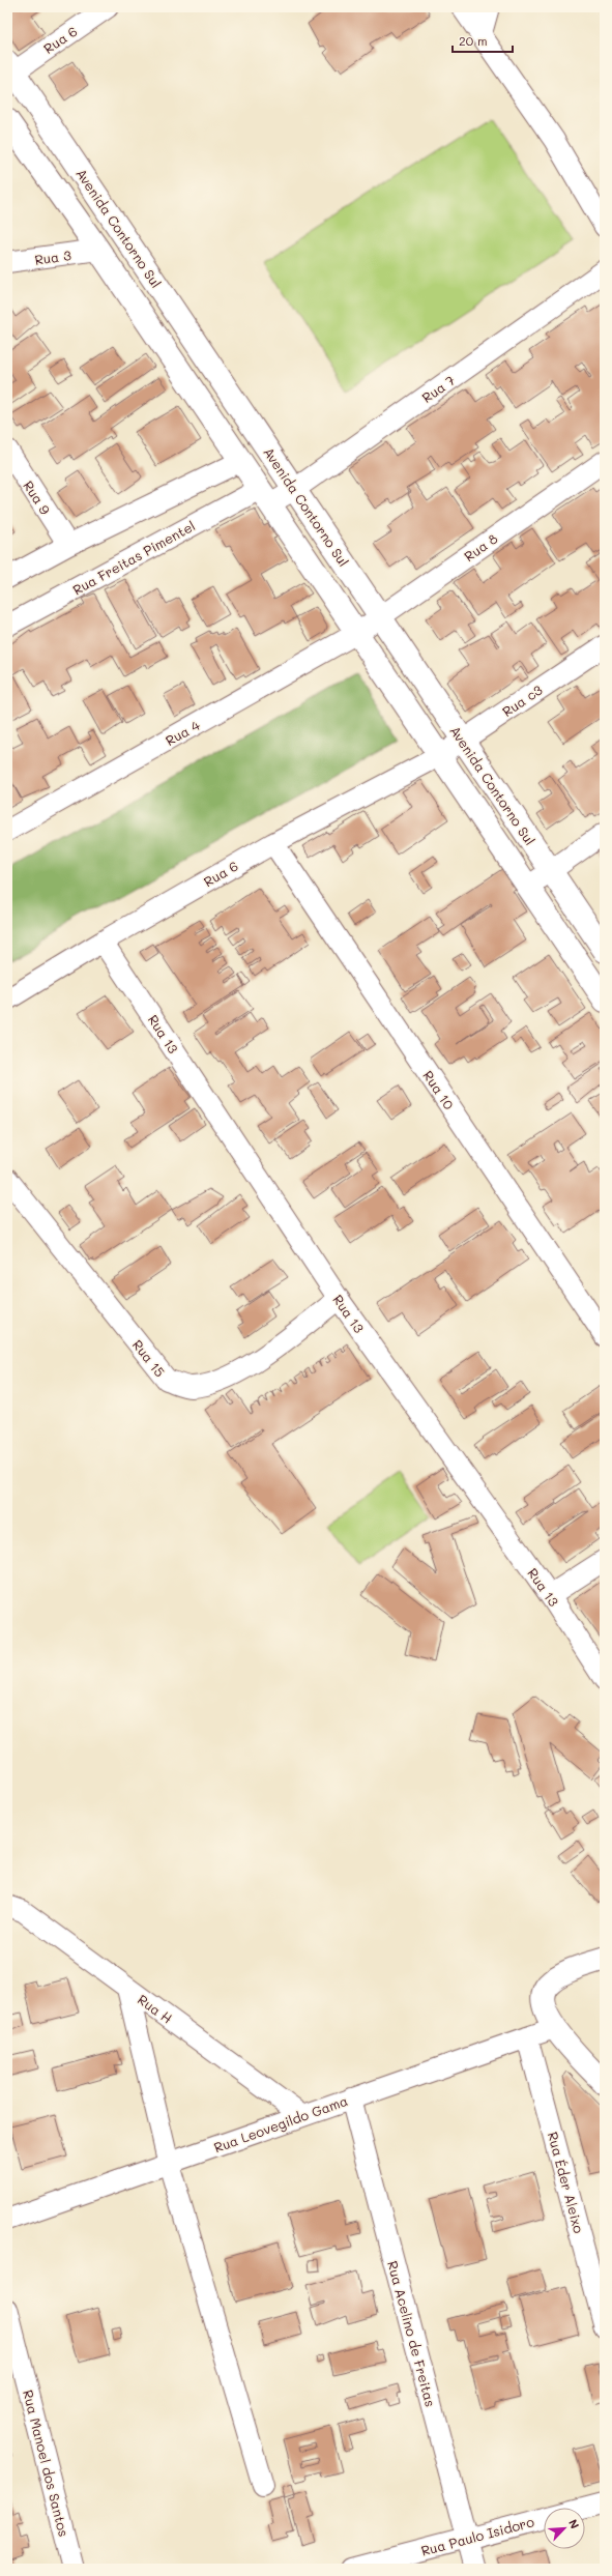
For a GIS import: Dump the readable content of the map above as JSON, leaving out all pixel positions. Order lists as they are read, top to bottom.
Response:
{
  "streets": {
    "street": [
      "Rua 6",
      "Avenida Contorno Sul",
      "Rua 3",
      "Rua 7",
      "Rua 9",
      "Rua 8",
      "Rua Freitas Pimentel",
      "Rua c3",
      "Rua 4",
      "Rua 13",
      "Rua 10",
      "Rua 15",
      "Rua H",
      "Rua Leovegildo Gama",
      "Rua Éder Aleixo",
      "Rua Acelino de Freitas",
      "Rua Manoel dos Santos",
      "Rua Paulo Isidoro"
    ]
  },
  "crossings": [
    ["Rua 6", "Avenida Contorno Sul"],
    ["Rua 6", "Rua c3"],
    ["Rua 6", "Rua 13"],
    ["Rua 6", "Rua 10"],
    ["Avenida Contorno Sul", "Rua 3"],
    ["Avenida Contorno Sul", "Rua 7"],
    ["Avenida Contorno Sul", "Rua 8"],
    ["Avenida Contorno Sul", "Rua Freitas Pimentel"],
    ["Avenida Contorno Sul", "Rua c3"],
    ["Avenida Contorno Sul", "Rua 4"],
    ["Rua 7", "Rua Freitas Pimentel"],
    ["Rua 8", "Rua 4"],
    ["Rua 13", "Rua 15"],
    ["Rua H", "Rua Leovegildo Gama"],
    ["Rua Leovegildo Gama", "Rua Éder Aleixo"],
    ["Rua Leovegildo Gama", "Rua Acelino de Freitas"],
    ["Rua Acelino de Freitas", "Rua Paulo Isidoro"]
  ],
  "scale_bar": "20 m",
  "north": "top right"
}
